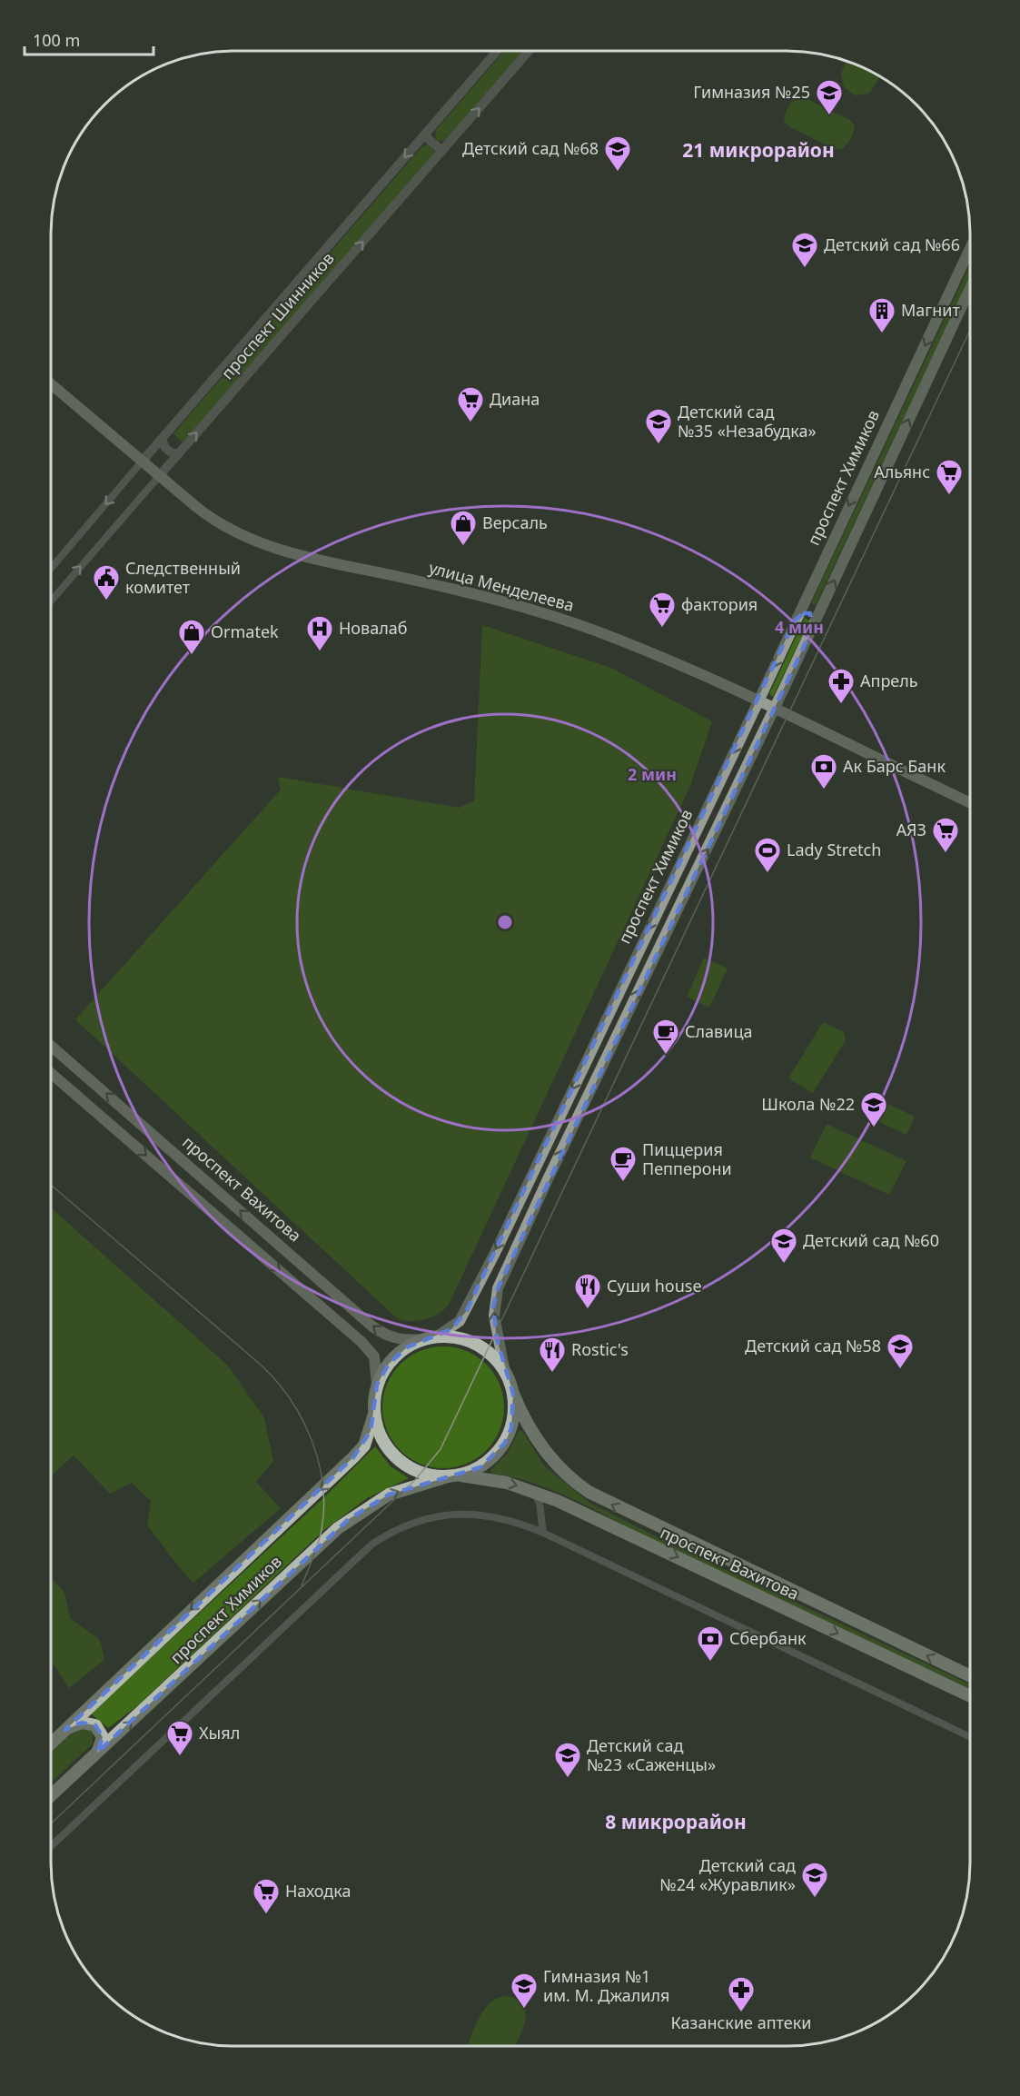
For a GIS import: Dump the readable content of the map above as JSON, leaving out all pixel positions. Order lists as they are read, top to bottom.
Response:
{
  "streets": {
    "main road": ["проспект Химиков", "улица Менделеева", "проспект Вахитова"],
    "street": ["проспект Шинников"]
  },
  "crossings": [
    ["проспект Шинников", "улица Менделеева"],
    ["проспект Химиков", "улица Менделеева"],
    ["проспект Химиков", "проспект Вахитова"]
  ],
  "districts": ["21 микрорайон", "8 микрорайон"],
  "places": {
    "school or university": [
      "Гимназия №25",
      "Детский сад №68",
      "Детский сад №66",
      "Детский сад №35 «Незабудка»",
      "Школа №22",
      "Детский сад №60",
      "Детский сад №58",
      "Детский сад №23 «Саженцы»",
      "Детский сад №24 «Журавлик»",
      "Гимназия №1 им. М. Джалиля"
    ],
    "building": ["Магнит"],
    "supermarket": [
      "Диана",
      "Альянс",
      "фактория",
      "АЯЗ",
      "Хыял",
      "Находка"
    ],
    "shop": ["Версаль", "Ormatek"],
    "public building": ["Следственный комитет"],
    "hospital": ["Новалаб"],
    "pharmacy": ["Апрель", "Казанские аптеки"],
    "bank": ["Ак Барс Банк", "Сбербанк"],
    "sports": ["Lady Stretch"],
    "cafe": ["Славица", "Пиццерия Пепперони"],
    "restaurant": ["Суши house", "Rostic's"]
  },
  "scale_bar": "100 m",
  "rings": ["4 мин", "2 мин"]
}
